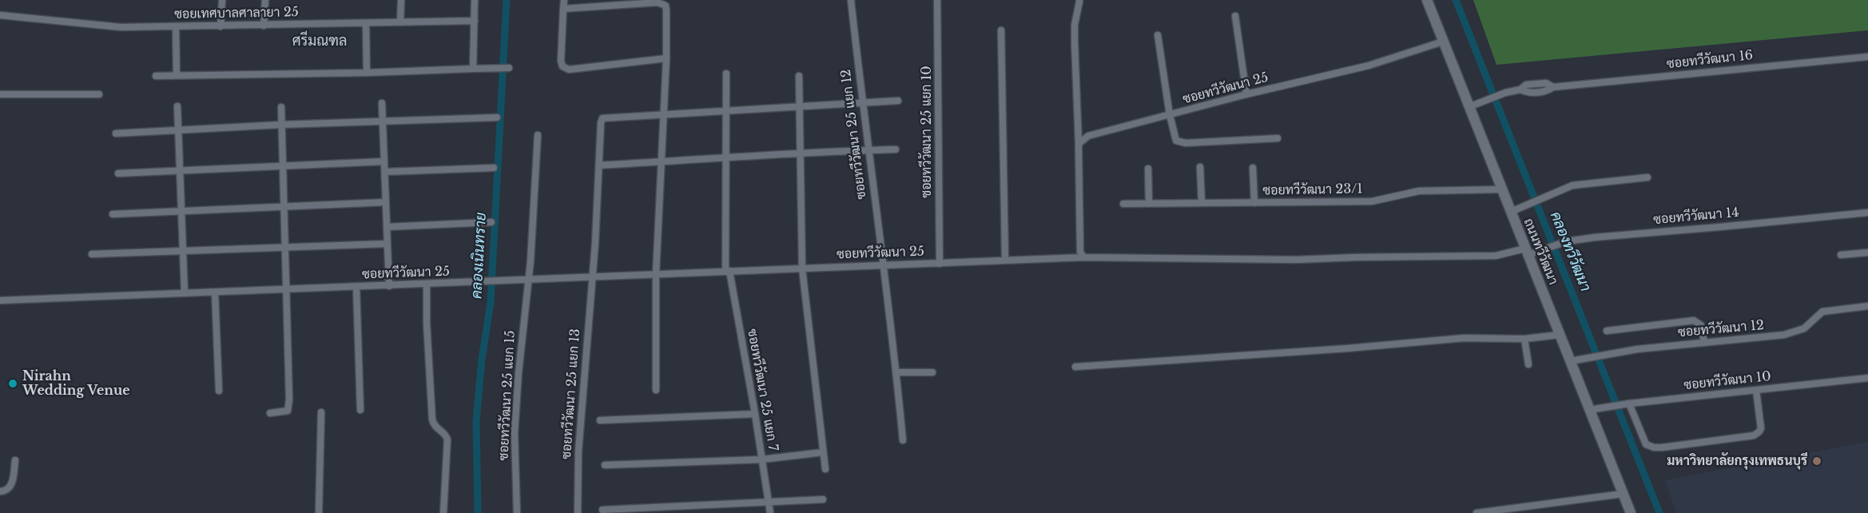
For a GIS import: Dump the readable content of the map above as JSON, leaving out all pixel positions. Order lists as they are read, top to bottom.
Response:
{
  "streets": {
    "main road": ["ถนนทวีวัฒนา"],
    "street": [
      "ซอยเทศบาลศาลายา 25",
      "ซอยทวีวัฒนา 16",
      "ซอยทวีวัฒนา 25",
      "ซอยทวีวัฒนา 25 แยก 10",
      "ซอยทวีวัฒนา 25 แยก 12",
      "ซอยทวีวัฒนา 23/1",
      "ซอยทวีวัฒนา 14",
      "ซอยทวีวัฒนา 12",
      "ซอยทวีวัฒนา 10",
      "ซอยทวีวัฒนา 25 แยก 7",
      "ซอยทวีวัฒนา 25 แยก 13",
      "ซอยทวีวัฒนา 25 แยก 15"
    ]
  },
  "crossings": [
    ["ซอยทวีวัฒนา 16", "ถนนทวีวัฒนา"],
    ["ซอยทวีวัฒนา 25", "ซอยทวีวัฒนา 25 แยก 10"],
    ["ซอยทวีวัฒนา 25", "ซอยทวีวัฒนา 25 แยก 12"],
    ["ซอยทวีวัฒนา 25", "ซอยทวีวัฒนา 14"],
    ["ซอยทวีวัฒนา 25", "ถนนทวีวัฒนา"],
    ["ซอยทวีวัฒนา 25", "ซอยทวีวัฒนา 25 แยก 7"],
    ["ซอยทวีวัฒนา 25", "ซอยทวีวัฒนา 25 แยก 13"],
    ["ซอยทวีวัฒนา 25", "ซอยทวีวัฒนา 25 แยก 15"],
    ["ซอยทวีวัฒนา 23/1", "ถนนทวีวัฒนา"],
    ["ซอยทวีวัฒนา 14", "ถนนทวีวัฒนา"],
    ["ถนนทวีวัฒนา", "ซอยทวีวัฒนา 12"],
    ["ถนนทวีวัฒนา", "ซอยทวีวัฒนา 10"]
  ],
  "districts": ["ศรีมณฑล"],
  "water": ["คลองทวีวัฒนา", "คลองเนินทราย"],
  "places": ["Nirahn Wedding Venue", "มหาวิทยาลัยกรุงเทพธนบุรี"]
}
